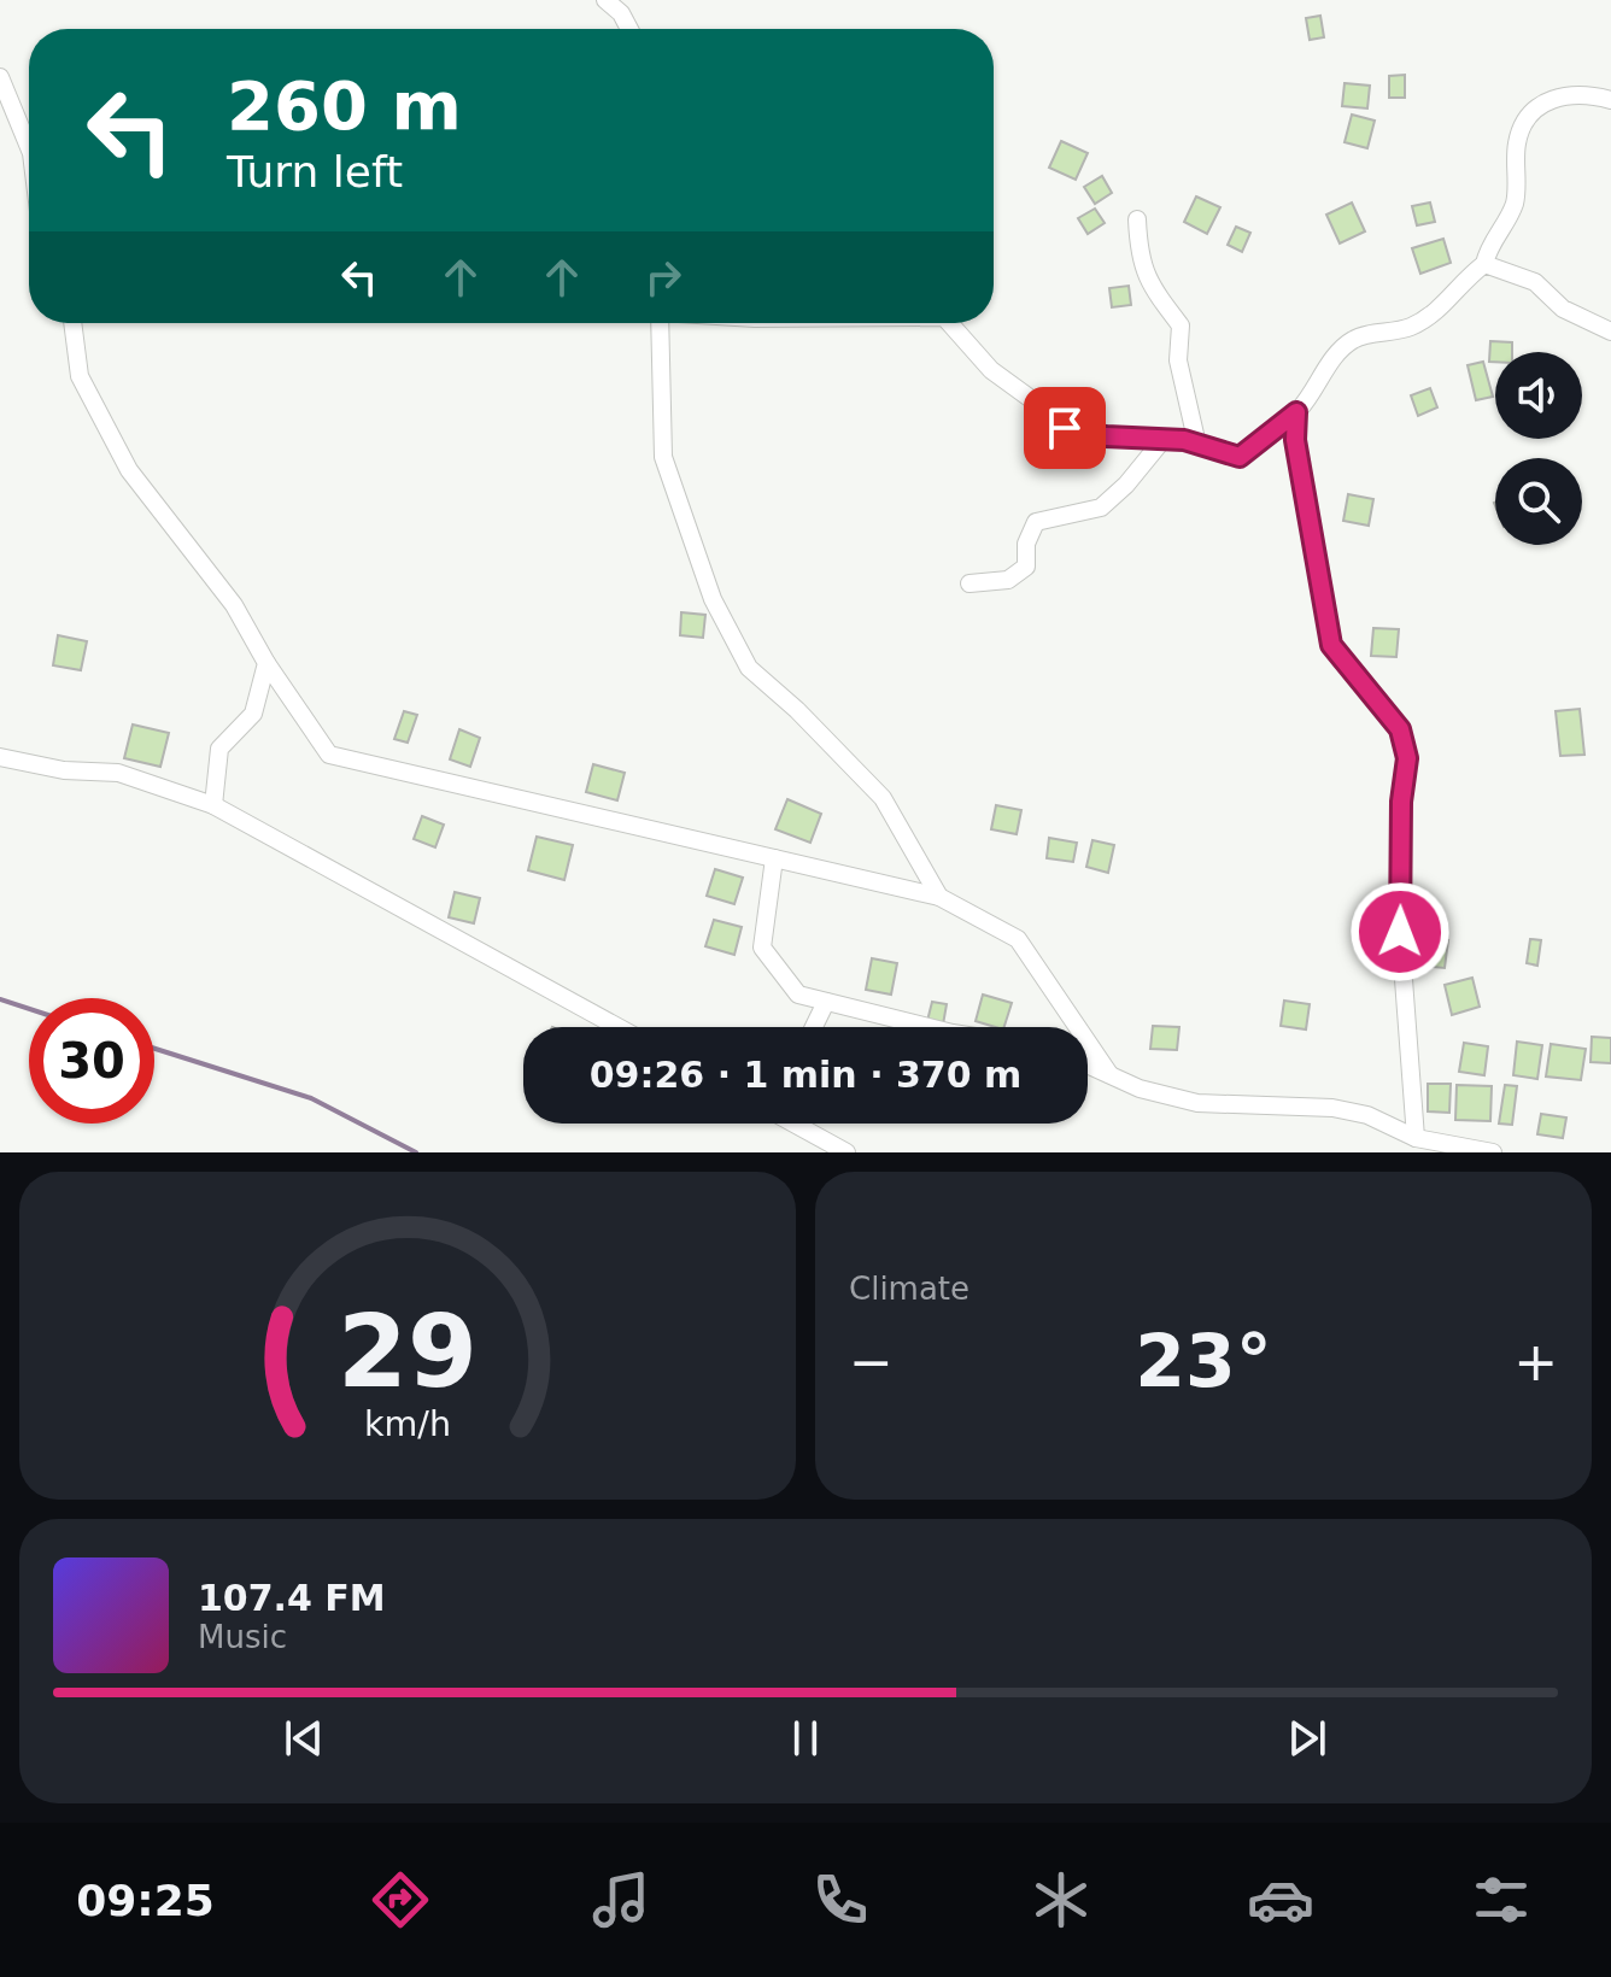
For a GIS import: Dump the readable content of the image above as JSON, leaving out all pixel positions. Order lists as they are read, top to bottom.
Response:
{
  "page": {
    "turn": ["260 m", "Turn left"],
    "limit": "30",
    "trip": "09:26 · 1 min · 370 m",
    "tile": "Climate",
    "heat": ["−", "23°", "+"],
    "song": ["107.4 FM", "Music"],
    "tabs": "09:25",
    "gauge": ["29", "km/h"]
  }
}
